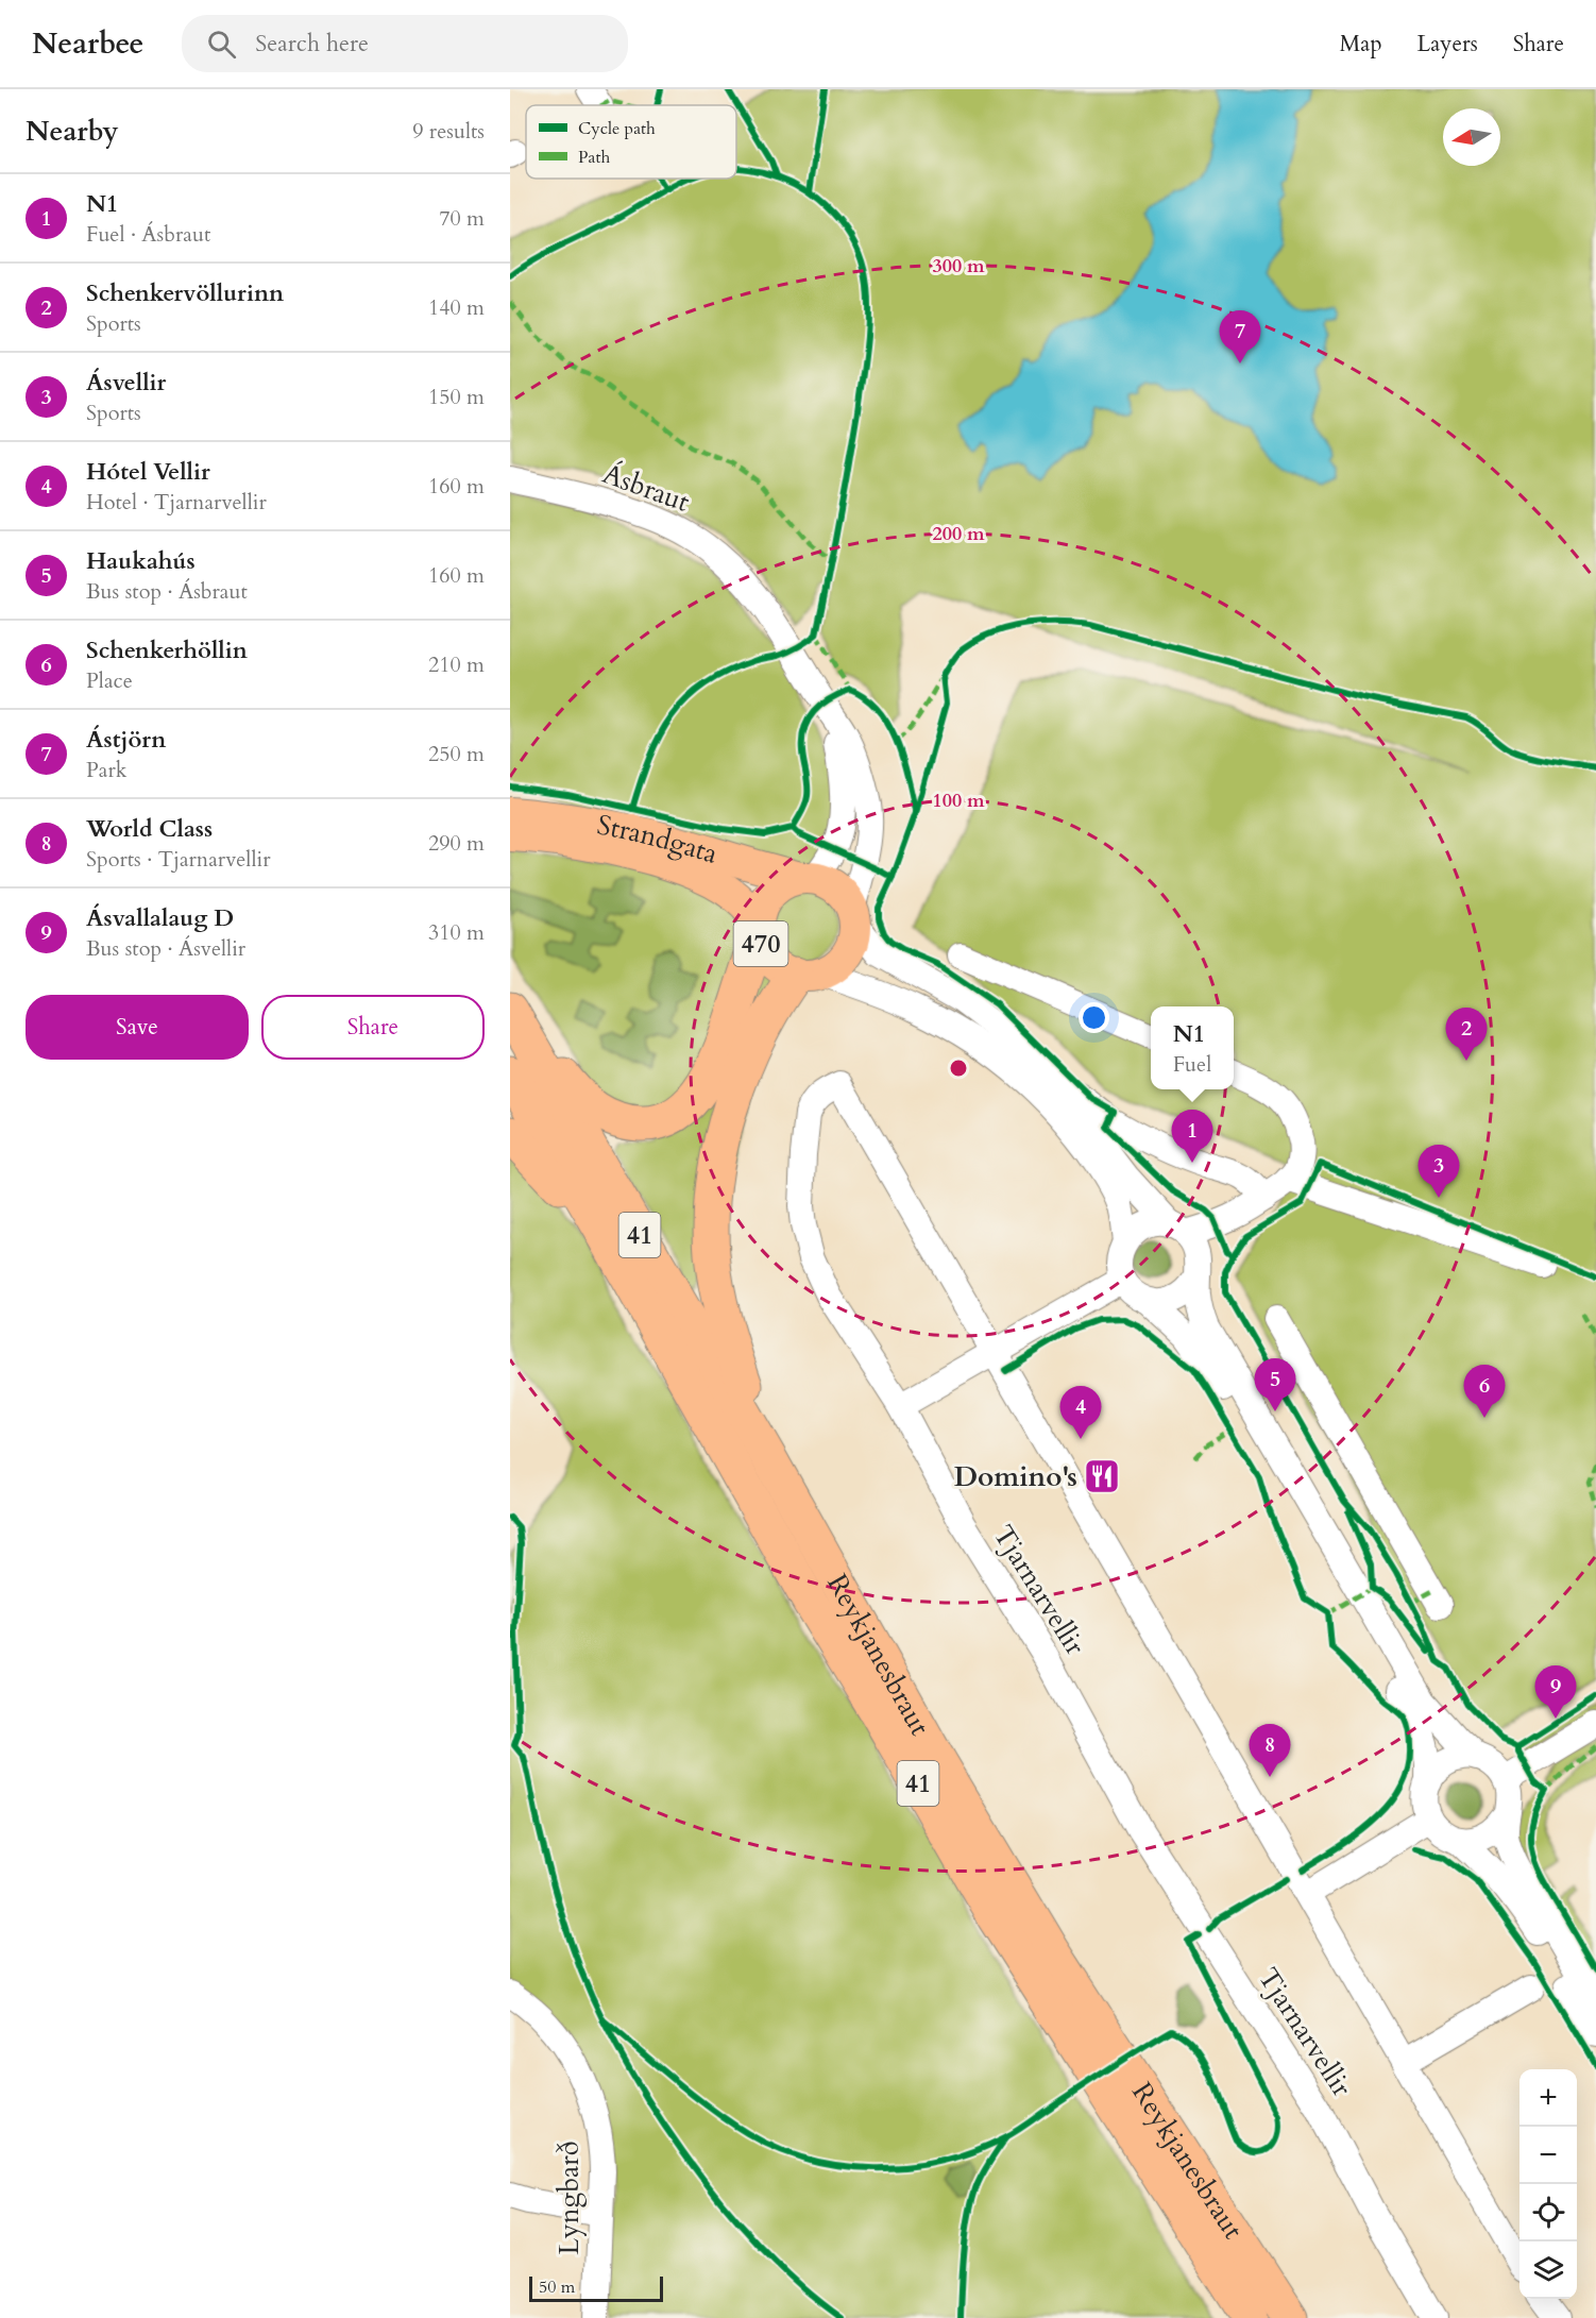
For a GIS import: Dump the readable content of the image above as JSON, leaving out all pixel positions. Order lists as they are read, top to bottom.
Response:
{
  "streets": {
    "highway": ["41", "Reykjanesbraut"],
    "main road": ["Strandgata", "470"],
    "street": ["Ásbraut", "Tjarnarvellir", "Lyngbarð"]
  },
  "crossings": [
    ["Ásbraut", "Strandgata"],
    ["Ásbraut", "470"],
    ["Strandgata", "470"]
  ],
  "places": {
    "restaurant": ["Domino's"]
  },
  "legend": ["Cycle path", "Path"],
  "scale_bar": "50 m",
  "north": "left",
  "page": {
    "header": "Nearbee",
    "search": "Search here",
    "nav": ["Map", "Layers", "Share"],
    "heading": ["Nearby", "9 results"],
    "list": [
      {
        "mark": "1",
        "name": "N1",
        "note": "Fuel · Ásbraut",
        "value": "70 m"
      },
      {
        "mark": "2",
        "name": "Schenkervöllurinn",
        "note": "Sports",
        "value": "140 m"
      },
      {
        "mark": "3",
        "name": "Ásvellir",
        "note": "Sports",
        "value": "150 m"
      },
      {
        "mark": "4",
        "name": "Hótel Vellir",
        "note": "Hotel · Tjarnarvellir",
        "value": "160 m"
      },
      {
        "mark": "5",
        "name": "Haukahús",
        "note": "Bus stop · Ásbraut",
        "value": "160 m"
      },
      {
        "mark": "6",
        "name": "Schenkerhöllin",
        "note": "Place",
        "value": "210 m"
      },
      {
        "mark": "7",
        "name": "Ástjörn",
        "note": "Park",
        "value": "250 m"
      },
      {
        "mark": "8",
        "name": "World Class",
        "note": "Sports · Tjarnarvellir",
        "value": "290 m"
      },
      {
        "mark": "9",
        "name": "Ásvallalaug D",
        "note": "Bus stop · Ásvellir",
        "value": "310 m"
      }
    ],
    "pins": [
      "7",
      "2",
      "1",
      "3",
      "5",
      "6",
      "4",
      "9",
      "8"
    ],
    "buttons": ["Save", "Share"],
    "popup": ["N1", "Fuel"],
    "map_buttons": ["+", "−"],
    "scale": "50 m"
  },
  "rings": ["300 m", "200 m", "100 m"]
}
